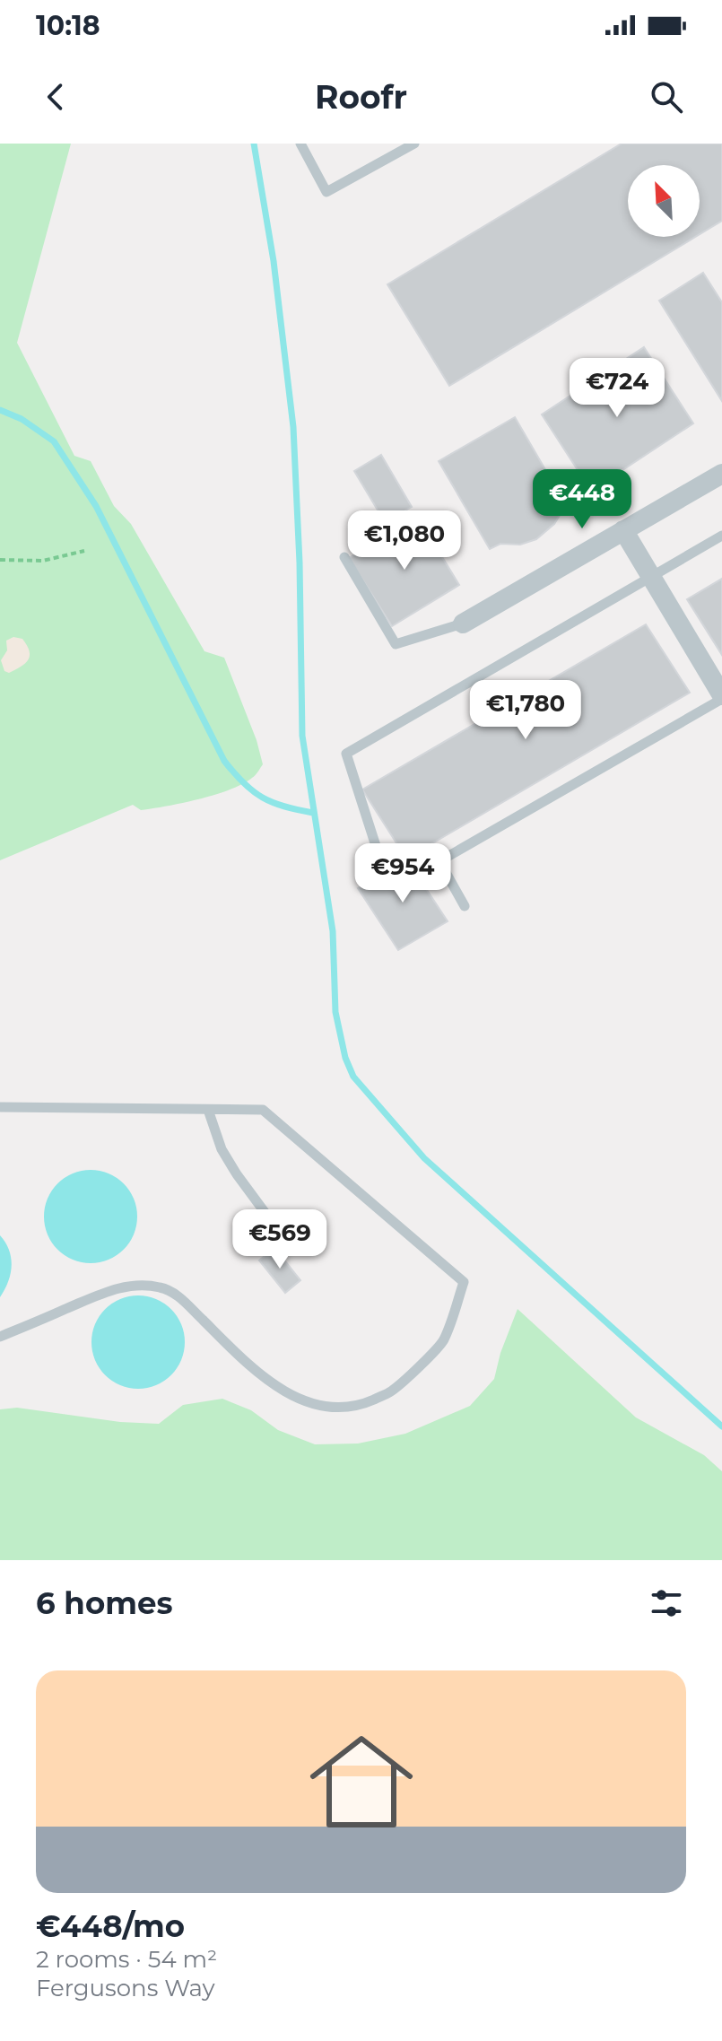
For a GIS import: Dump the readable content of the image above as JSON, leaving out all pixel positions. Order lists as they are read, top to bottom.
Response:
{
  "north": "top left",
  "page": {
    "status": "10:18",
    "header": "Roofr",
    "price": [
      "€724",
      "€448",
      "€1,080",
      "€1,780",
      "€954",
      "€569"
    ],
    "heading": "6 homes",
    "list": [
      {
        "name": "€448/mo",
        "note": "2 rooms · 54 m² · Fergusons Way"
      }
    ]
  }
}
